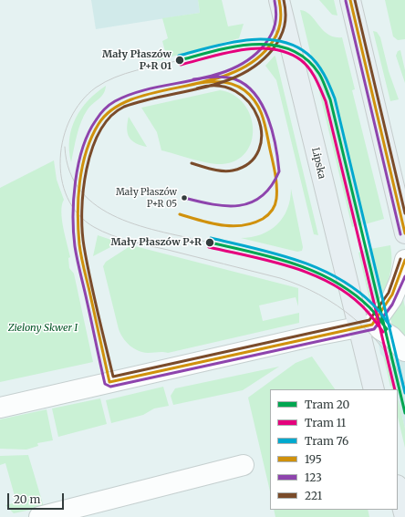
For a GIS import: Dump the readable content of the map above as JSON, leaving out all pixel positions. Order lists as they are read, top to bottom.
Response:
{
  "streets": {
    "main road": ["Lipska"]
  },
  "parks": ["Zielony Skwer I"],
  "places": ["Mały Płaszów P+R 01", "Mały Płaszów P+R 05", "Mały Płaszów P+R"],
  "lines": [
    "transit line 195",
    "transit line 221",
    "transit line 123",
    "tram line 76",
    "tram line 20",
    "tram line 11"
  ],
  "legend": [
    "Tram 20",
    "Tram 11",
    "Tram 76",
    "195",
    "123",
    "221"
  ],
  "scale_bar": "20 m"
}
